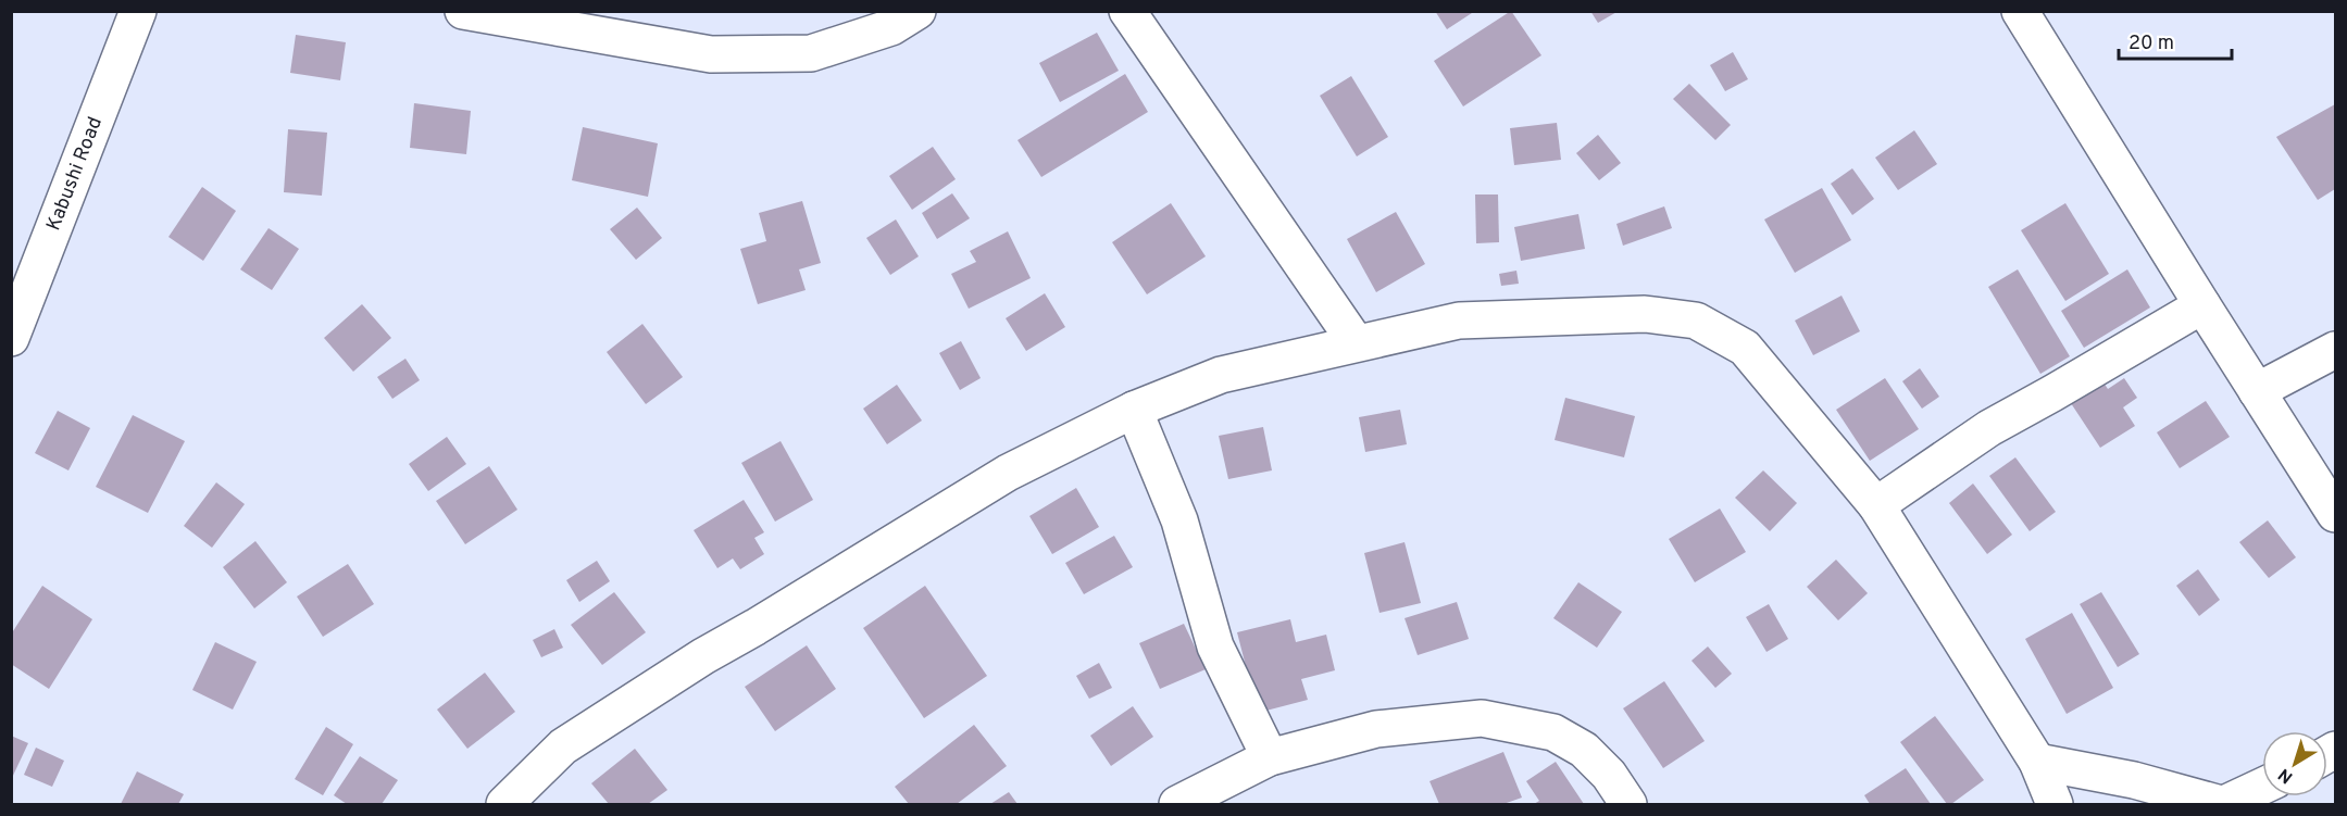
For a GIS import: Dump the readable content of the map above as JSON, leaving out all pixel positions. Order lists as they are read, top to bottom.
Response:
{
  "streets": {
    "street": ["Kabushi Road"]
  },
  "scale_bar": "20 m",
  "north": "bottom left"
}
